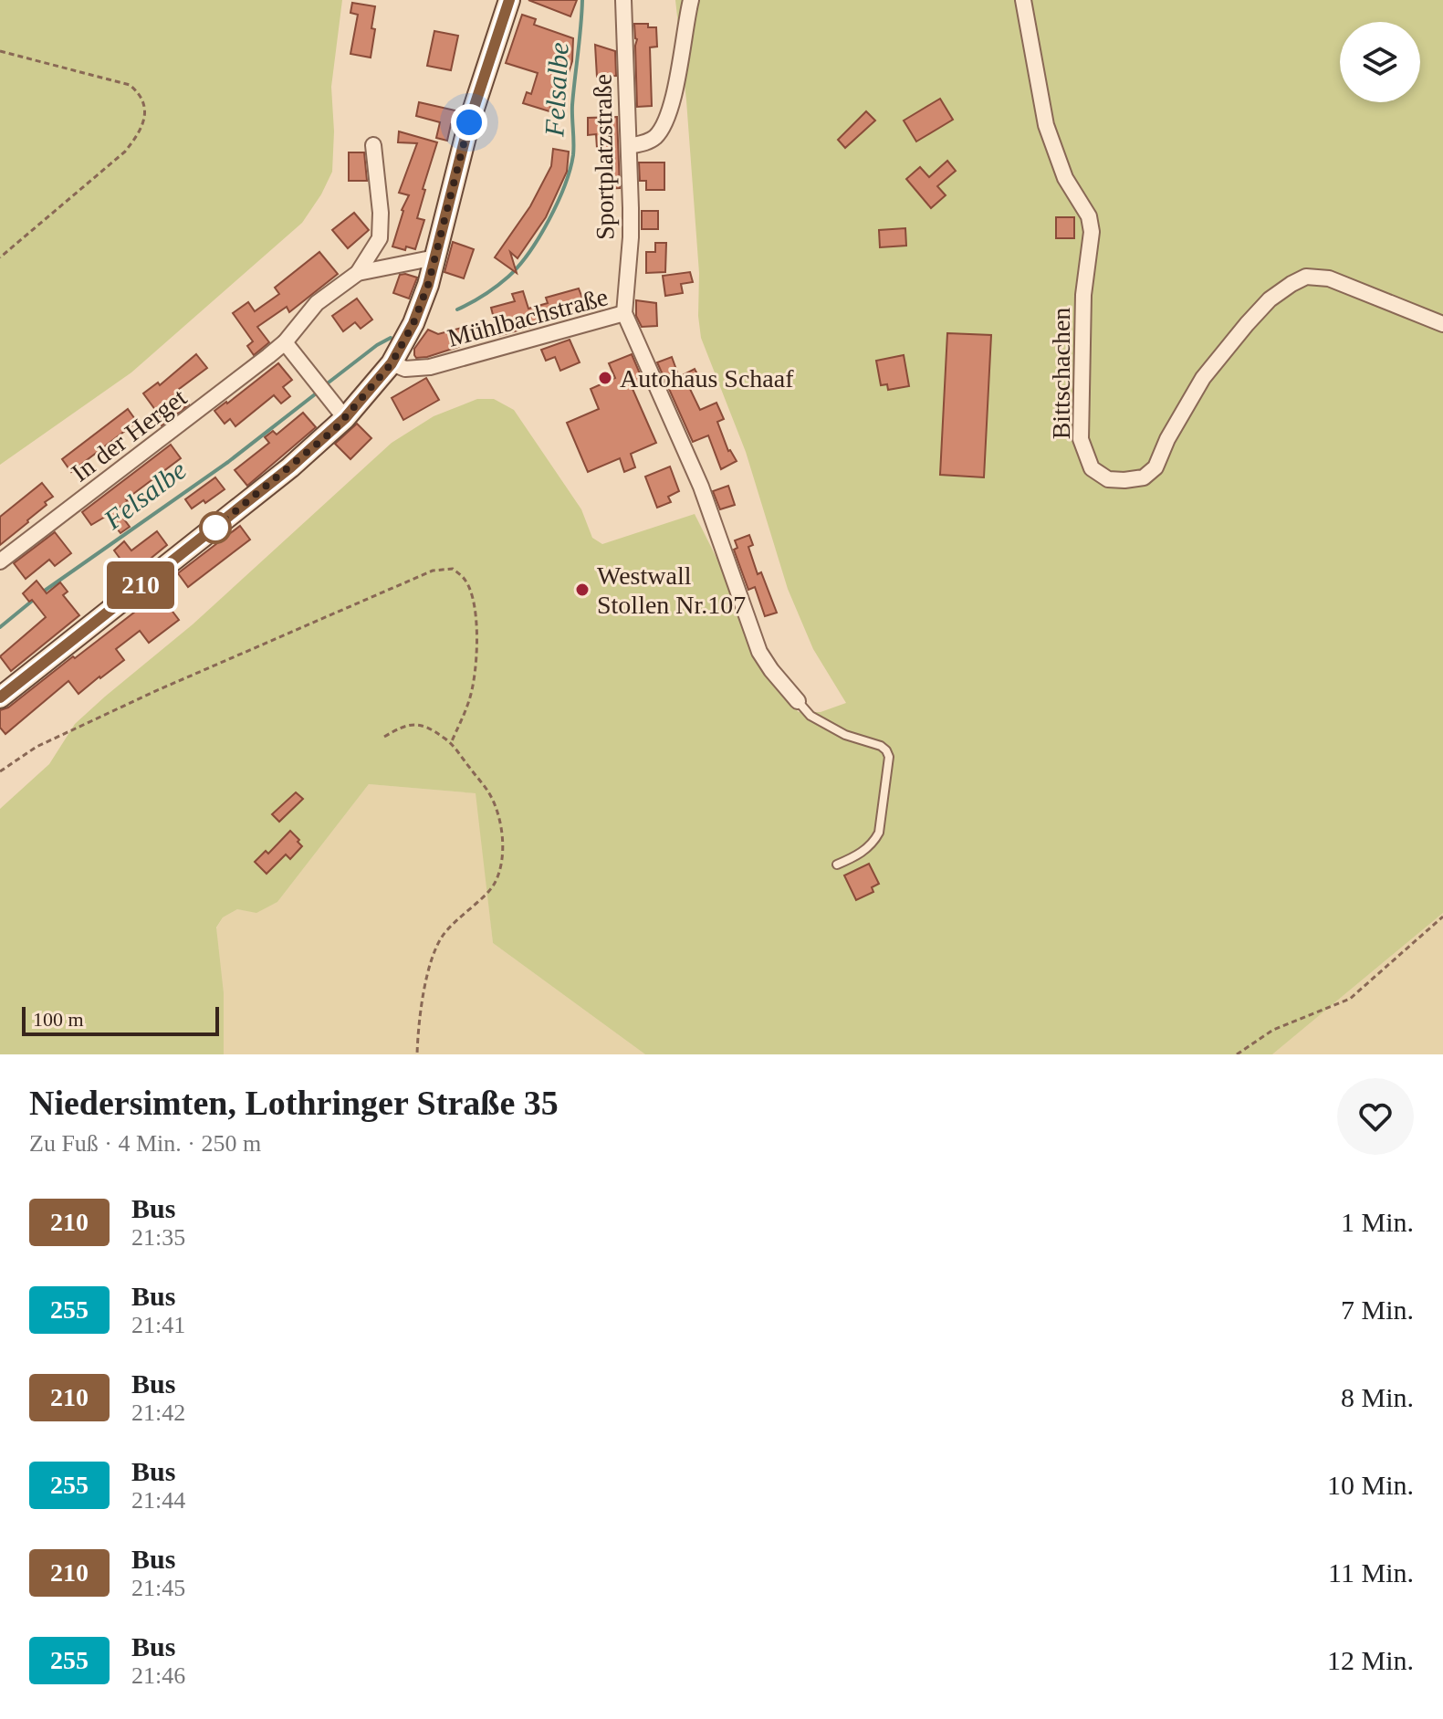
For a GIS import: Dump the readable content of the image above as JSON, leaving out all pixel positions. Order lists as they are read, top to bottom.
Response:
{
  "streets": {
    "street": [
      "Sportplatzstraße",
      "Mühlbachstraße",
      "Bittschachen",
      "In der Herget"
    ]
  },
  "crossings": [
    ["Sportplatzstraße", "Mühlbachstraße"]
  ],
  "water": ["Felsalbe"],
  "places": ["Autohaus Schaaf", "Westwall Stollen Nr.107"],
  "lines": ["bus line 210"],
  "scale_bar": "100 m",
  "page": {
    "on_map": "210",
    "scale": "100 m",
    "heading": ["Niedersimten, Lothringer Straße 35", "Zu Fuß · 4 Min. · 250 m"],
    "list": [
      {
        "mark": "210",
        "name": "Bus",
        "note": "21:35",
        "value": "1 Min."
      },
      {
        "mark": "255",
        "name": "Bus",
        "note": "21:41",
        "value": "7 Min."
      },
      {
        "mark": "210",
        "name": "Bus",
        "note": "21:42",
        "value": "8 Min."
      },
      {
        "mark": "255",
        "name": "Bus",
        "note": "21:44",
        "value": "10 Min."
      },
      {
        "mark": "210",
        "name": "Bus",
        "note": "21:45",
        "value": "11 Min."
      },
      {
        "mark": "255",
        "name": "Bus",
        "note": "21:46",
        "value": "12 Min."
      }
    ]
  }
}
